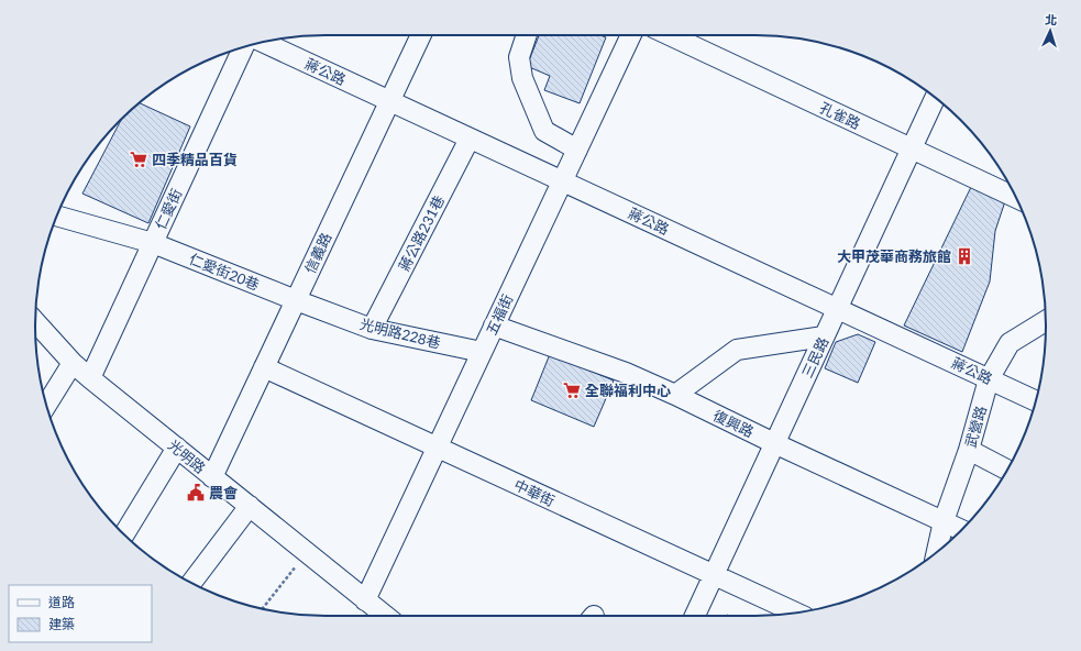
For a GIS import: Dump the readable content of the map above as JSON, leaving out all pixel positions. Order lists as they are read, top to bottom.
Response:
{
  "streets": {
    "street": [
      "蔣公路",
      "孔雀路",
      "仁愛街",
      "蔣公路231巷",
      "信義路",
      "仁愛街20巷",
      "五福街",
      "光明路228巷",
      "三民路",
      "復興路",
      "武營路",
      "光明路",
      "中華街"
    ]
  },
  "crossings": [
    ["蔣公路", "蔣公路231巷"],
    ["蔣公路", "信義路"],
    ["蔣公路", "五福街"],
    ["蔣公路", "三民路"],
    ["蔣公路", "武營路"],
    ["孔雀路", "三民路"],
    ["仁愛街", "仁愛街20巷"],
    ["仁愛街", "光明路"],
    ["蔣公路231巷", "光明路228巷"],
    ["信義路", "仁愛街20巷"],
    ["信義路", "光明路228巷"],
    ["信義路", "光明路"],
    ["信義路", "中華街"],
    ["仁愛街20巷", "光明路228巷"],
    ["五福街", "光明路228巷"],
    ["五福街", "復興路"],
    ["五福街", "光明路"],
    ["五福街", "中華街"],
    ["三民路", "復興路"],
    ["三民路", "中華街"],
    ["復興路", "武營路"]
  ],
  "places": {
    "supermarket": ["四季精品百貨", "全聯福利中心"],
    "building": ["大甲茂華商務旅館"],
    "public building": ["農會"]
  },
  "legend": ["道路", "建築"],
  "north": "top"
}
